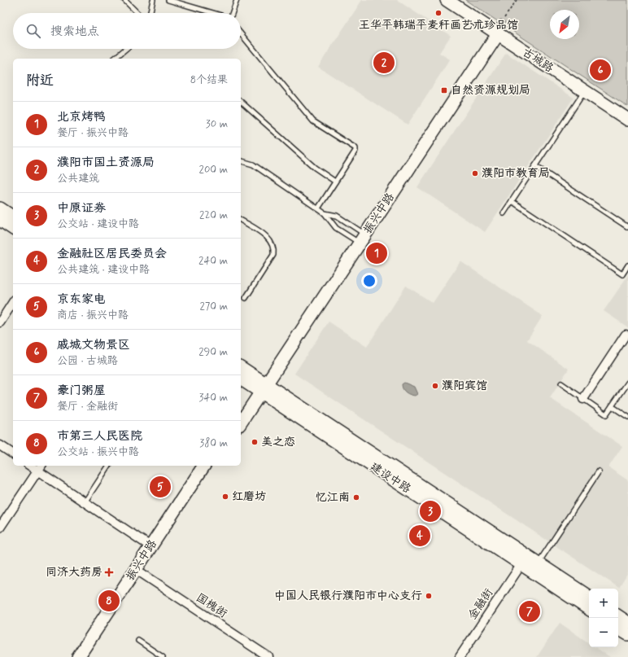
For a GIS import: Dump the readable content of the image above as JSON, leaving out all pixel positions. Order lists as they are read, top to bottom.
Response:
{
  "streets": {
    "street": [
      "古城路",
      "振兴中路",
      "建设中路",
      "金融街",
      "国槐街"
    ]
  },
  "crossings": [
    ["古城路", "振兴中路"],
    ["振兴中路", "建设中路"],
    ["振兴中路", "国槐街"],
    ["建设中路", "金融街"]
  ],
  "places": {
    "other": [
      "王华平韩瑞平麦秆画艺术珍品馆",
      "濮阳市教育局",
      "濮阳宾馆",
      "美之恋",
      "红磨坊",
      "忆江南",
      "中国人民银行濮阳市中心支行"
    ],
    "transit": ["自然资源规划局"],
    "health": ["同济大药房"]
  },
  "north": "bottom left",
  "page": {
    "search": "搜索地点",
    "pins": [
      "2",
      "6",
      "1",
      "5",
      "3",
      "4",
      "8",
      "7"
    ],
    "heading": ["附近", "8个结果"],
    "list": [
      {
        "mark": "1",
        "name": "北京烤鸭",
        "note": "餐厅 · 振兴中路",
        "value": "30 m"
      },
      {
        "mark": "2",
        "name": "濮阳市国土资源局",
        "note": "公共建筑",
        "value": "200 m"
      },
      {
        "mark": "3",
        "name": "中原证券",
        "note": "公交站 · 建设中路",
        "value": "220 m"
      },
      {
        "mark": "4",
        "name": "金融社区居民委员会",
        "note": "公共建筑 · 建设中路",
        "value": "240 m"
      },
      {
        "mark": "5",
        "name": "京东家电",
        "note": "商店 · 振兴中路",
        "value": "270 m"
      },
      {
        "mark": "6",
        "name": "戚城文物景区",
        "note": "公园 · 古城路",
        "value": "290 m"
      },
      {
        "mark": "7",
        "name": "豪门粥屋",
        "note": "餐厅 · 金融街",
        "value": "340 m"
      },
      {
        "mark": "8",
        "name": "市第三人民医院",
        "note": "公交站 · 振兴中路",
        "value": "380 m"
      }
    ],
    "map_buttons": ["+", "−"]
  }
}
